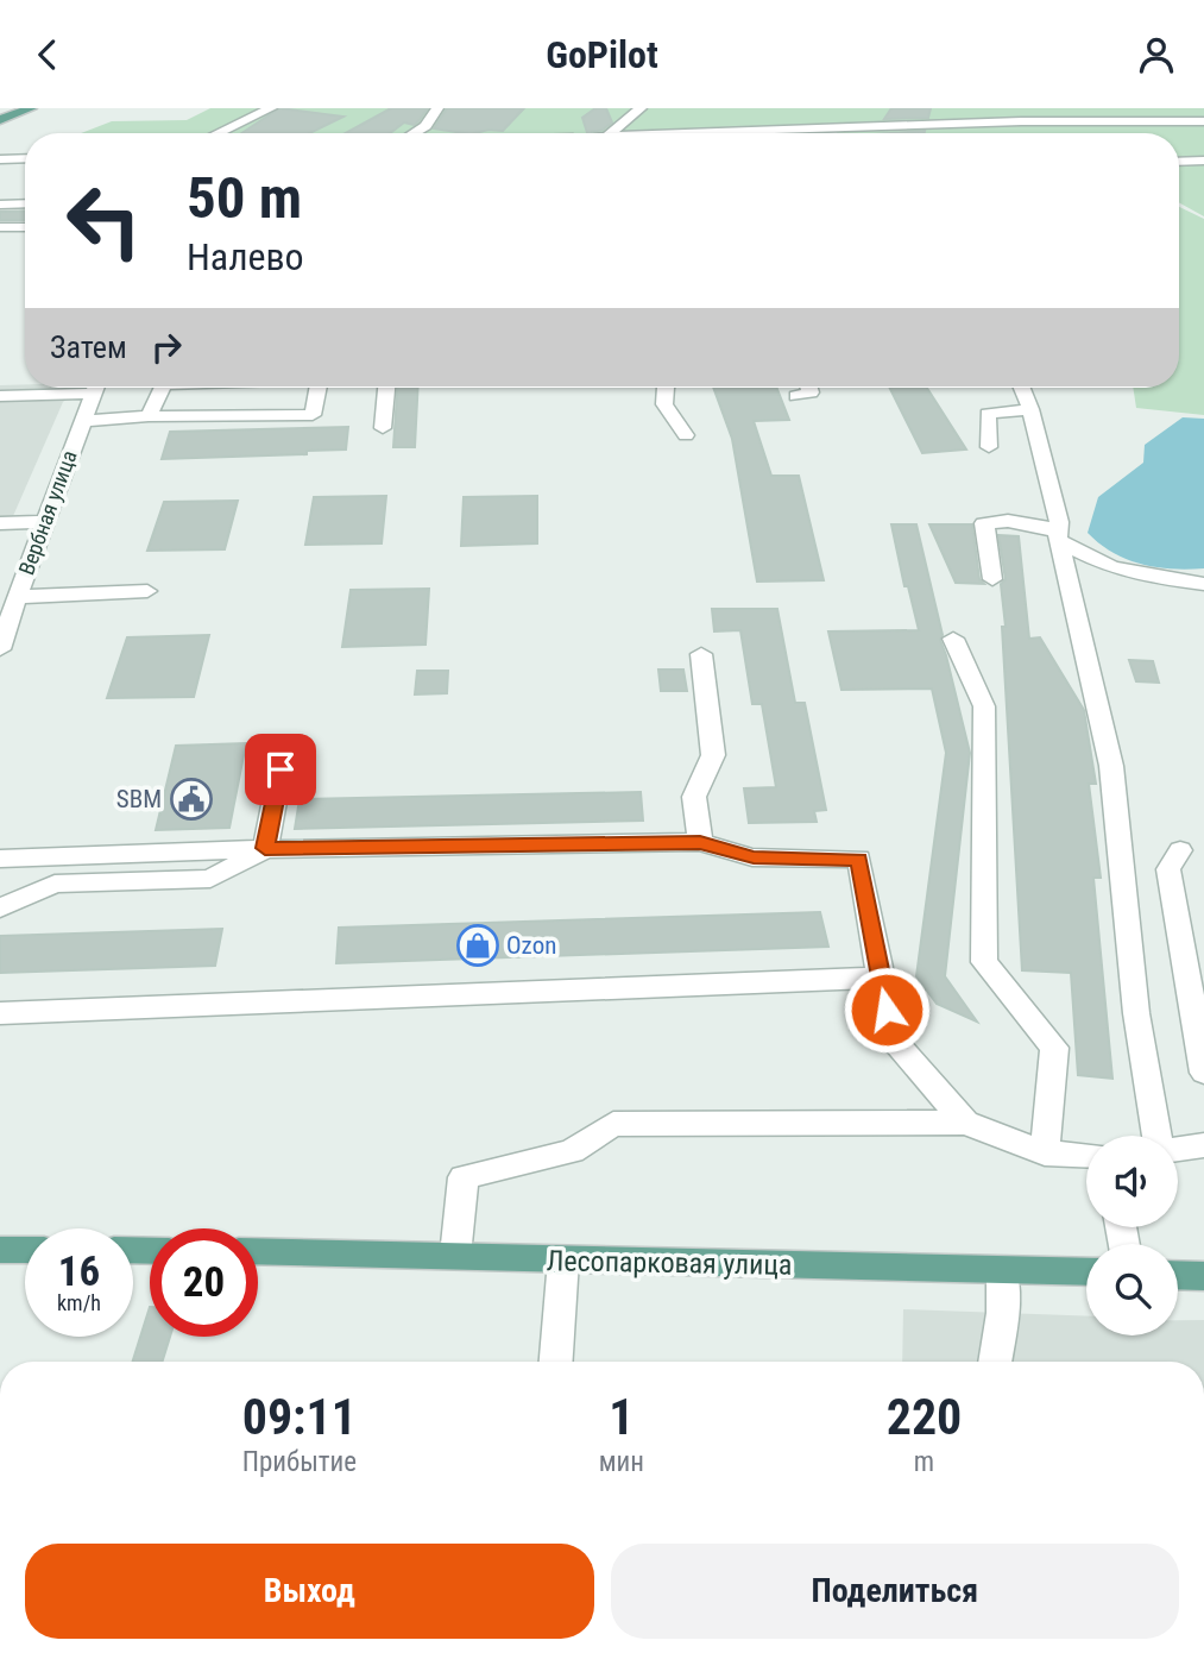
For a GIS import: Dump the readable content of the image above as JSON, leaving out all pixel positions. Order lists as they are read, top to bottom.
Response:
{
  "streets": {
    "main road": ["Лесопарковая улица"],
    "street": ["Вербная улица"]
  },
  "places": {
    "public building": ["SBM"],
    "shop": ["Ozon"]
  },
  "page": {
    "header": "GoPilot",
    "turn": ["50 m", "Налево"],
    "then": "Затем",
    "speed": "16 km/h",
    "limit": "20",
    "eta": [
      "09:11",
      "Прибытие",
      "1",
      "мин",
      "220",
      "m"
    ],
    "buttons": ["Выход", "Поделиться"]
  }
}
